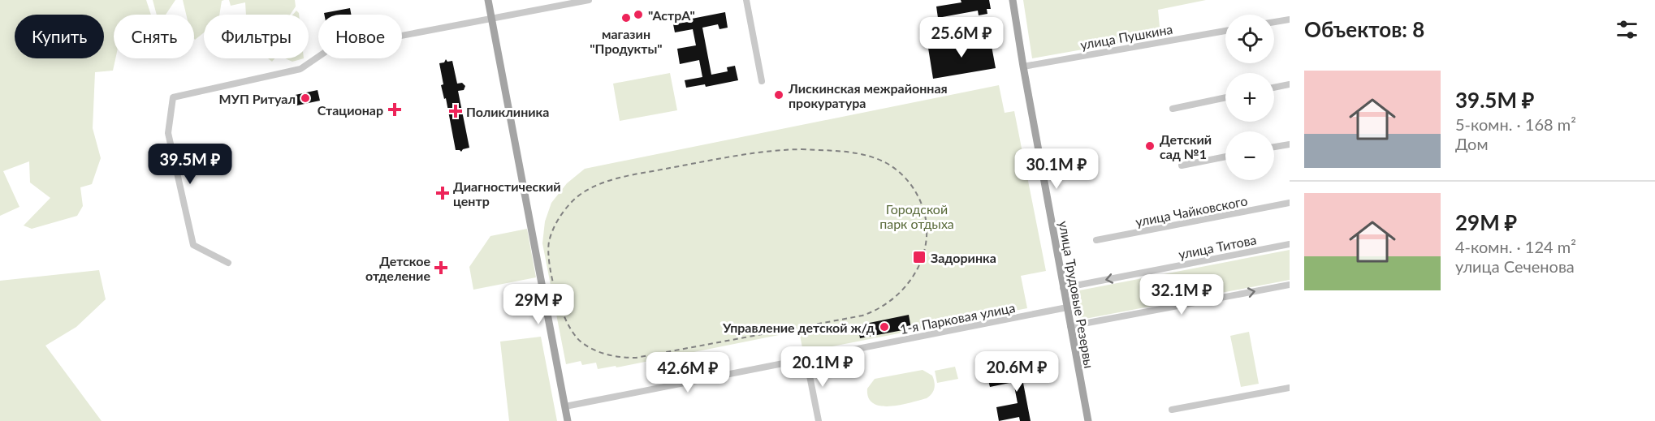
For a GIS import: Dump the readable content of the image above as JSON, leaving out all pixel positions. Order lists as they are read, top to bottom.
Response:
{
  "streets": {
    "main road": ["улица Трудовые Резервы"],
    "street": [
      "улица Пушкина",
      "улица Чайковского",
      "улица Титова",
      "1-я Парковая улица"
    ]
  },
  "crossings": [
    ["улица Пушкина", "улица Трудовые Резервы"],
    ["улица Титова", "улица Трудовые Резервы"],
    ["улица Трудовые Резервы", "1-я Парковая улица"]
  ],
  "parks": ["Городской парк отдыха"],
  "places": {
    "other": [
      "\"АстрА\"",
      "магазин \"Продукты\"",
      "Лискинская межрайонная прокуратура",
      "МУП Ритуал",
      "Детский сад №1",
      "Управление детской ж/д"
    ],
    "health": [
      "Стационар",
      "Поликлиника",
      "Диагностический центр",
      "Детское отделение"
    ],
    "transit": ["Задоринка"]
  },
  "page": {
    "heading": "Объектов: 8",
    "map_buttons": ["+", "−"],
    "chip": [
      "Купить",
      "Снять",
      "Фильтры",
      "Новое"
    ],
    "price": [
      "25.6M ₽",
      "39.5M ₽",
      "30.1M ₽",
      "32.1M ₽",
      "29M ₽",
      "20.1M ₽",
      "20.6M ₽",
      "42.6M ₽"
    ],
    "list": [
      {
        "name": "39.5M ₽",
        "note": "5-комн. · 168 m² · Дом"
      },
      {
        "name": "29M ₽",
        "note": "4-комн. · 124 m² · улица Сеченова"
      }
    ]
  }
}
